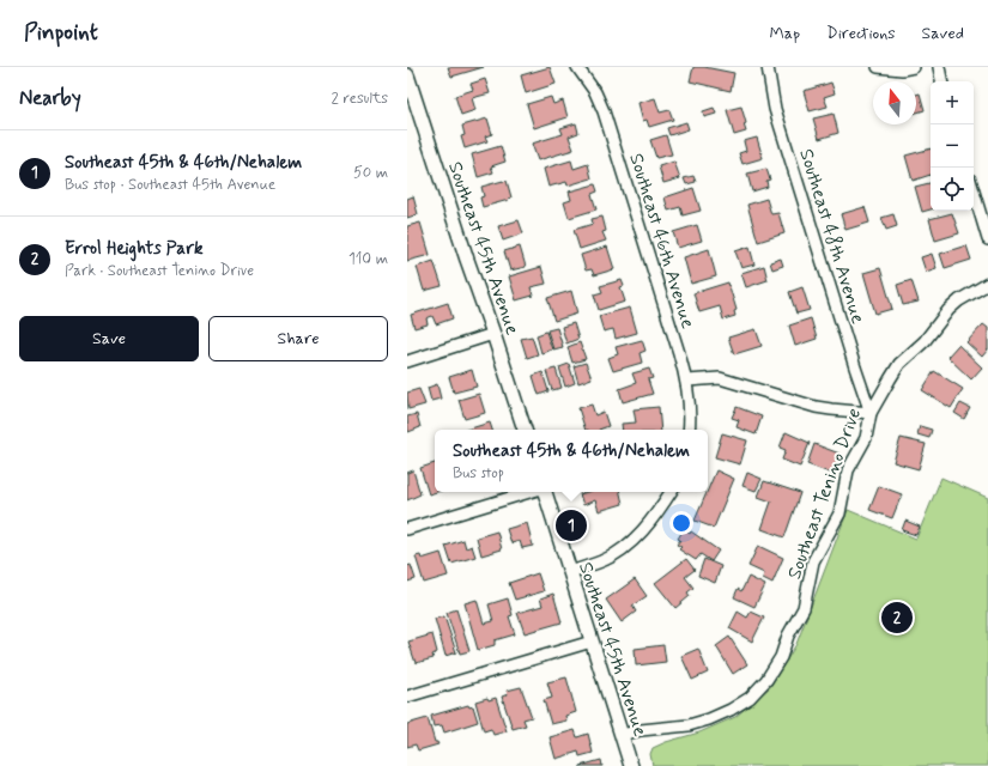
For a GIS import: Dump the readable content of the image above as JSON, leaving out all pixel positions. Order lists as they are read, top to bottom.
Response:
{
  "streets": {
    "street": [
      "Southeast 48th Avenue",
      "Southeast 46th Avenue",
      "Southeast 45th Avenue",
      "Southeast Tenino Drive"
    ]
  },
  "crossings": [
    ["Southeast 48th Avenue", "Southeast Tenino Drive"],
    ["Southeast 45th Avenue", "Southeast Tenino Drive"]
  ],
  "north": "top",
  "page": {
    "header": "Pinpoint",
    "nav": ["Map", "Directions", "Saved"],
    "heading": ["Nearby", "2 results"],
    "map_buttons": ["+", "−"],
    "list": [
      {
        "mark": "1",
        "name": "Southeast 45th & 46th/Nehalem",
        "note": "Bus stop · Southeast 45th Avenue",
        "value": "50 m"
      },
      {
        "mark": "2",
        "name": "Errol Heights Park",
        "note": "Park · Southeast Tenino Drive",
        "value": "110 m"
      }
    ],
    "buttons": ["Save", "Share"],
    "popup": ["Southeast 45th & 46th/Nehalem", "Bus stop"],
    "pins": ["1", "2"]
  }
}
